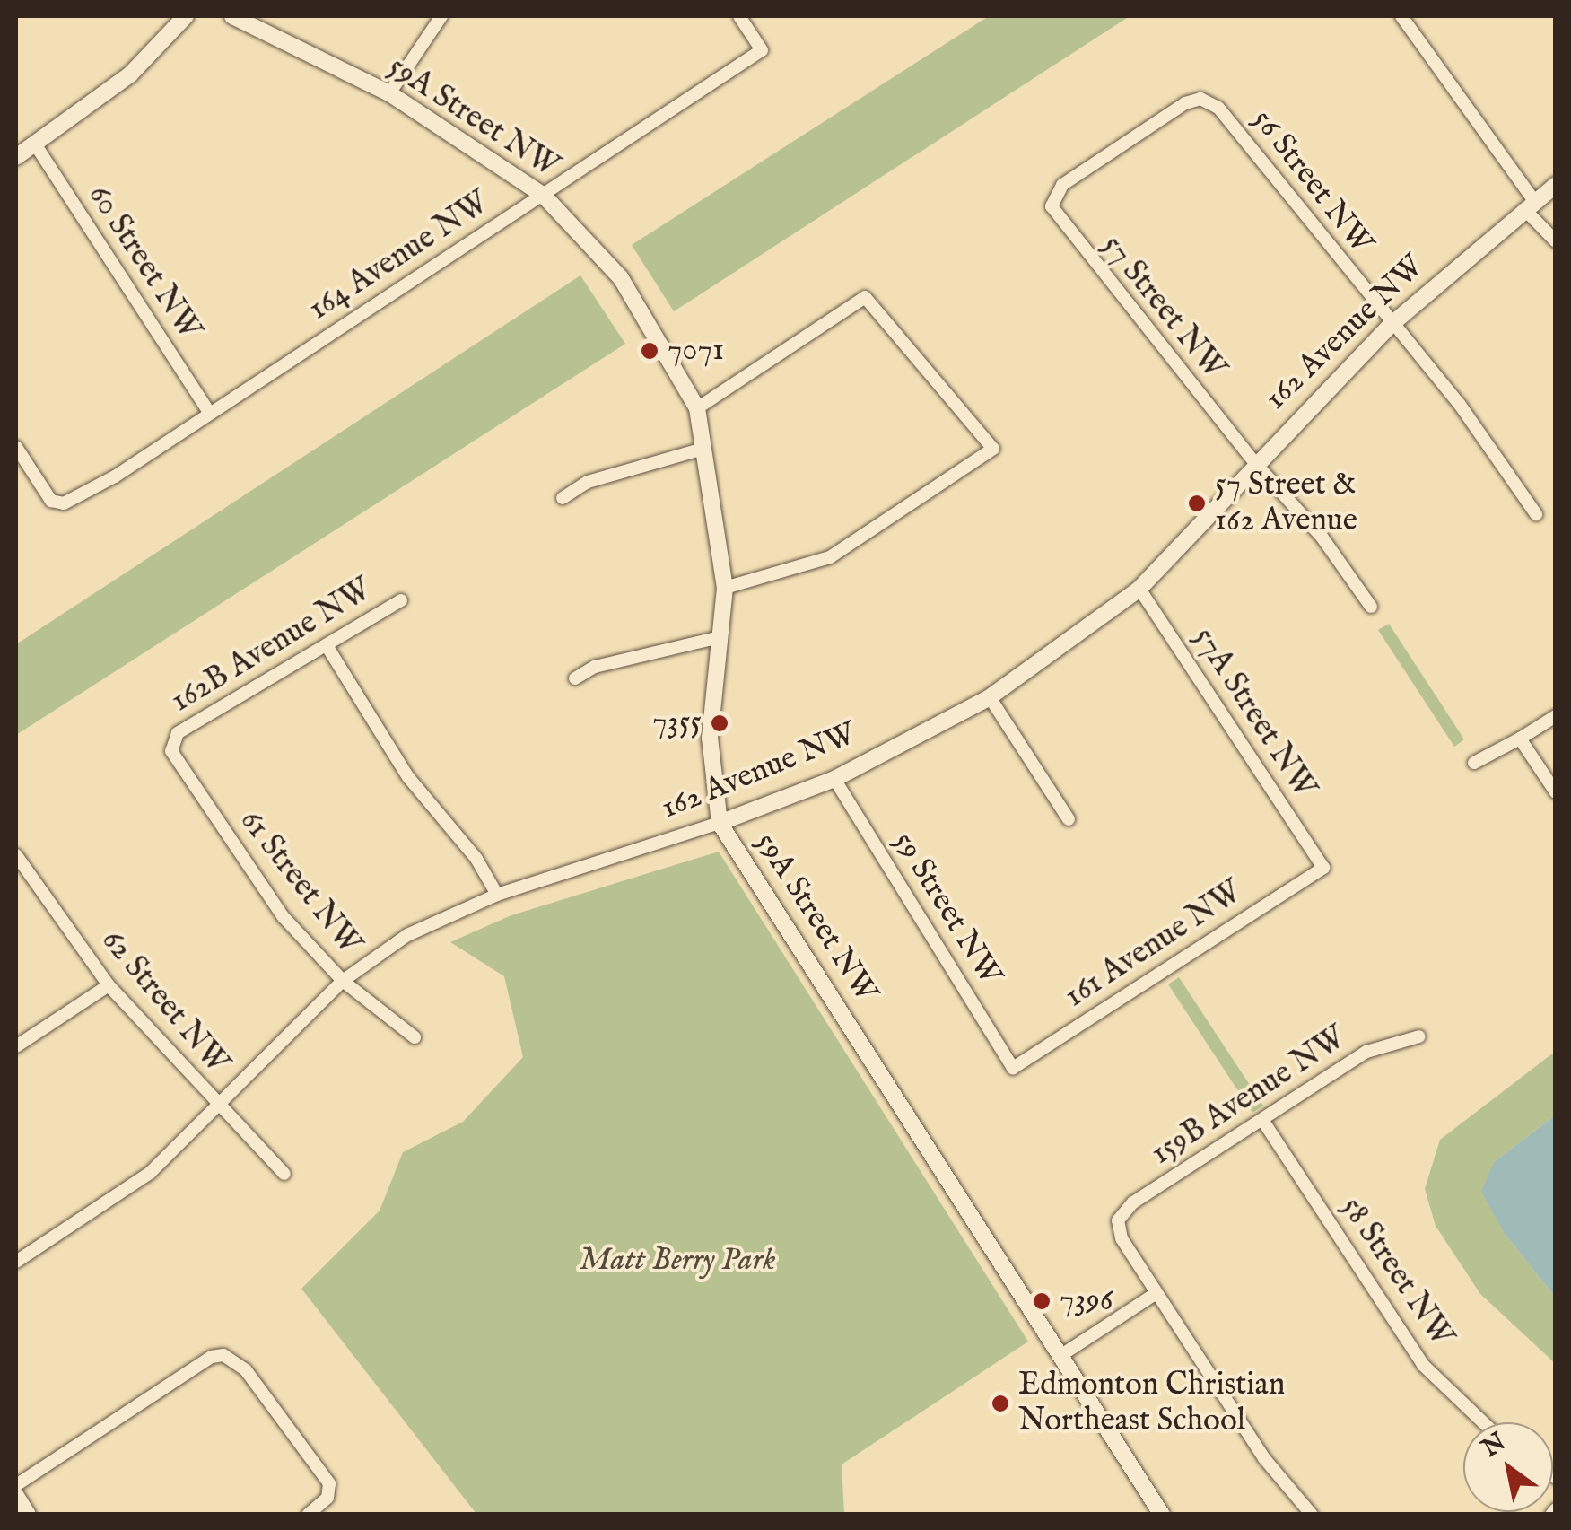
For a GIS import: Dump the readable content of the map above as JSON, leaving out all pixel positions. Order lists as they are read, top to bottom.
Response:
{
  "streets": {
    "street": [
      "59A Street NW",
      "56 Street NW",
      "164 Avenue NW",
      "60 Street NW",
      "57 Street NW",
      "162 Avenue NW",
      "162B Avenue NW",
      "57A Street NW",
      "61 Street NW",
      "59 Street NW",
      "161 Avenue NW",
      "62 Street NW",
      "159B Avenue NW",
      "58 Street NW"
    ]
  },
  "crossings": [
    ["59A Street NW", "164 Avenue NW"],
    ["59A Street NW", "162 Avenue NW"],
    ["56 Street NW", "57 Street NW"],
    ["56 Street NW", "162 Avenue NW"],
    ["164 Avenue NW", "60 Street NW"],
    ["57 Street NW", "162 Avenue NW"],
    ["162 Avenue NW", "57A Street NW"],
    ["162 Avenue NW", "61 Street NW"],
    ["162 Avenue NW", "59 Street NW"],
    ["162 Avenue NW", "62 Street NW"],
    ["162B Avenue NW", "61 Street NW"],
    ["57A Street NW", "161 Avenue NW"],
    ["59 Street NW", "161 Avenue NW"],
    ["159B Avenue NW", "58 Street NW"]
  ],
  "parks": ["Matt Berry Park"],
  "places": [
    "7071",
    "57 Street & 162 Avenue",
    "7355",
    "7396",
    "Edmonton Christian Northeast School"
  ],
  "north": "top left"
}
